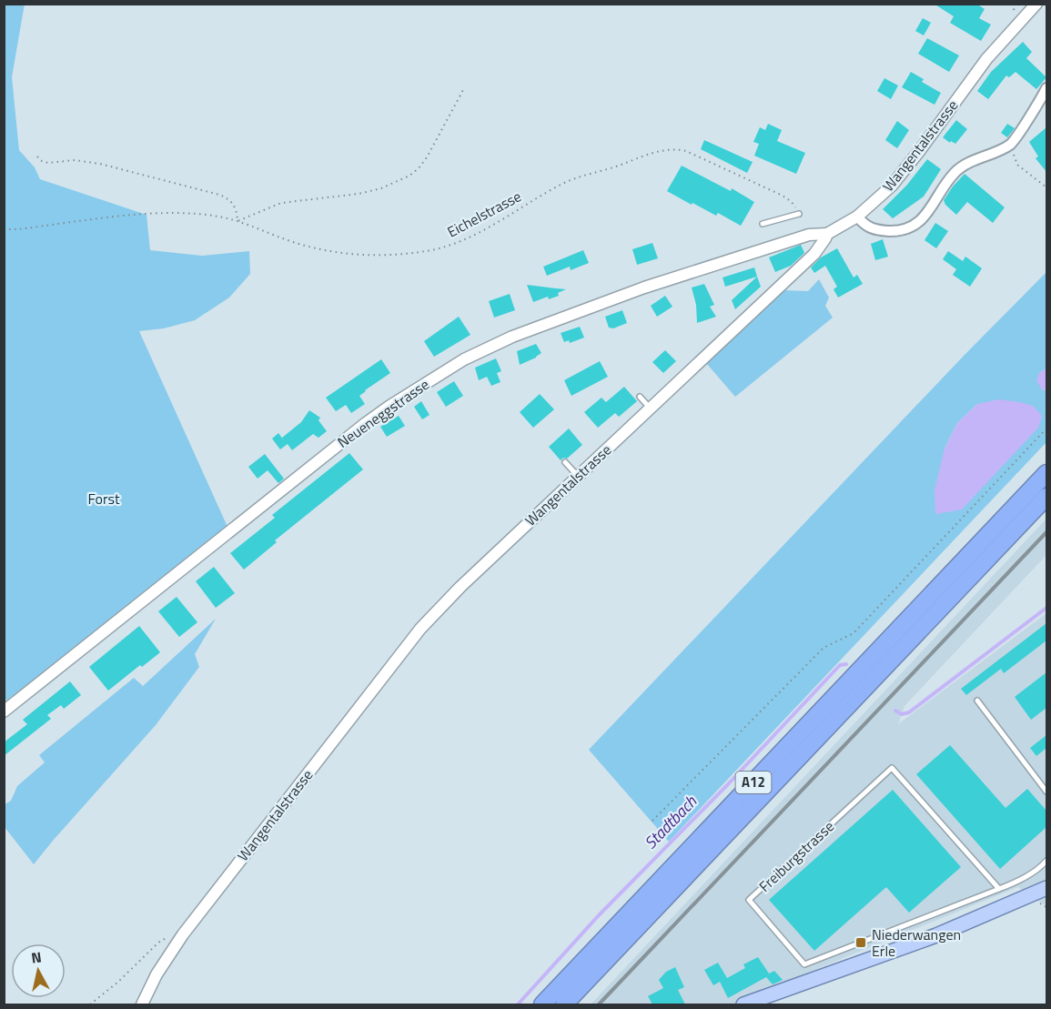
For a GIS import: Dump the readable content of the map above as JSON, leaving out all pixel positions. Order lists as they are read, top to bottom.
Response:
{
  "streets": {
    "highway": ["A12"],
    "street": ["Wangentalstrasse", "Neueneggstrasse"],
    "lane": ["Freiburgstrasse"],
    "path": ["Eichelstrasse"]
  },
  "crossings": [
    ["Wangentalstrasse", "Neueneggstrasse"]
  ],
  "water": ["Stadtbach"],
  "parks": ["Forst"],
  "places": {
    "transit": ["Niederwangen Erle"]
  },
  "north": "top"
}
